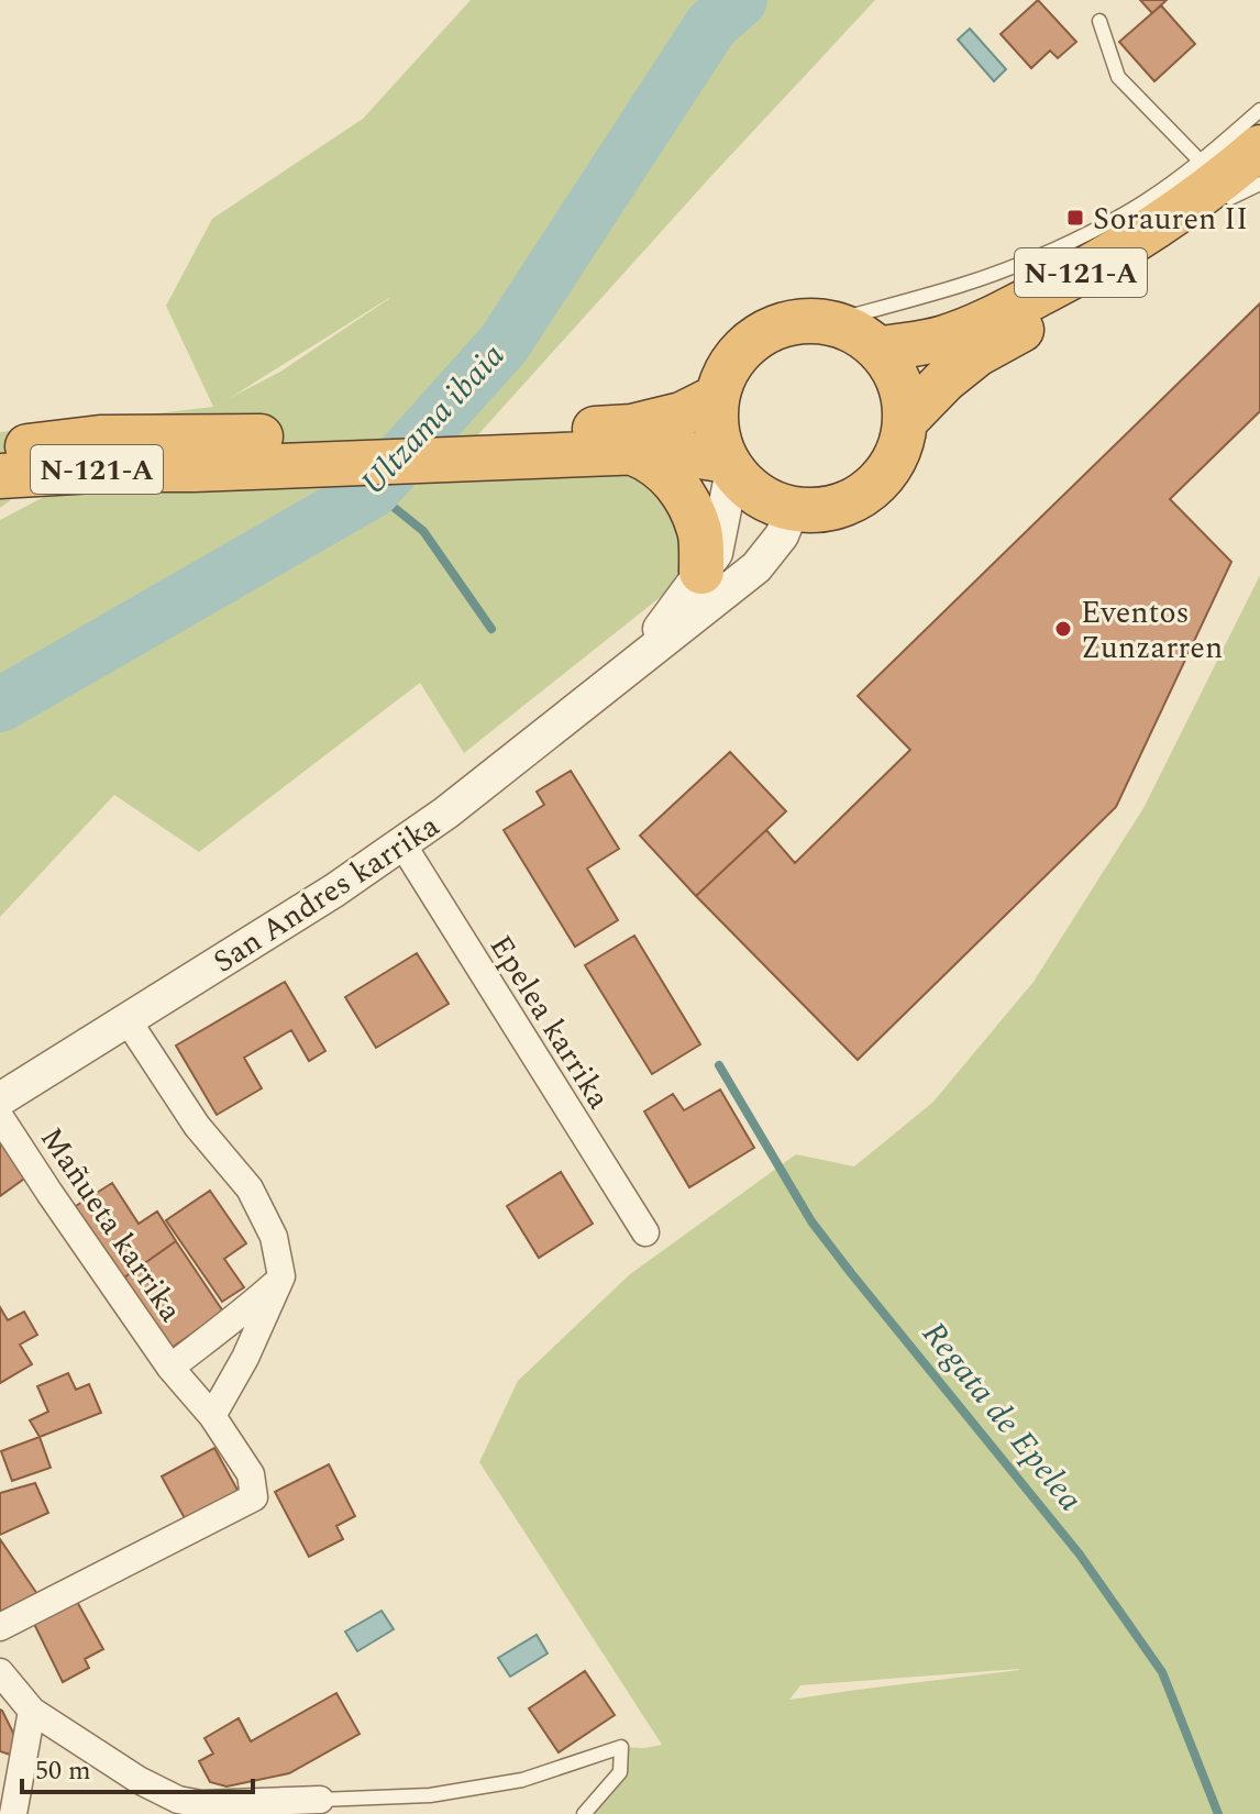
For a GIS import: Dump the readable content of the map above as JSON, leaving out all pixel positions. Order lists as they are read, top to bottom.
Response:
{
  "streets": {
    "highway": ["N-121-A"],
    "street": ["San Andres karrika", "Epelea karrika", "Mañueta karrika"]
  },
  "crossings": [
    ["San Andres karrika", "Epelea karrika"]
  ],
  "water": ["Ultzama ibaia", "Regata de Epelea"],
  "places": {
    "transit": ["Sorauren II"],
    "other": ["Eventos Zunzarren"]
  },
  "scale_bar": "50 m"
}
